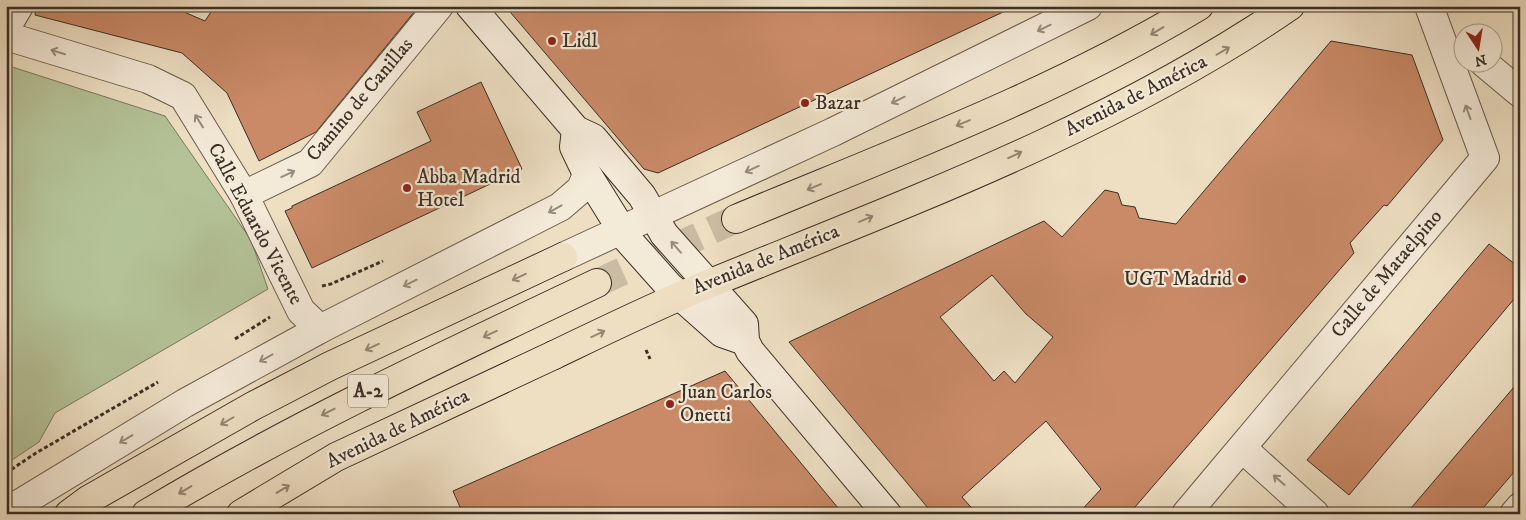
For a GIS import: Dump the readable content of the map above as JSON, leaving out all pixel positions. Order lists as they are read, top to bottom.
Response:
{
  "streets": {
    "main road": ["Avenida de América", "A-2"],
    "street": ["Camino de Canillas", "Calle Eduardo Vicente", "Calle de Mataelpino"]
  },
  "crossings": [
    ["Camino de Canillas", "Calle Eduardo Vicente"]
  ],
  "one_way": ["Calle Eduardo Vicente", "Calle de Mataelpino"],
  "places": [
    "Lidl",
    "Bazar",
    "Abba Madrid Hotel",
    "UGT Madrid",
    "Juan Carlos Onetti"
  ],
  "north": "bottom"
}
